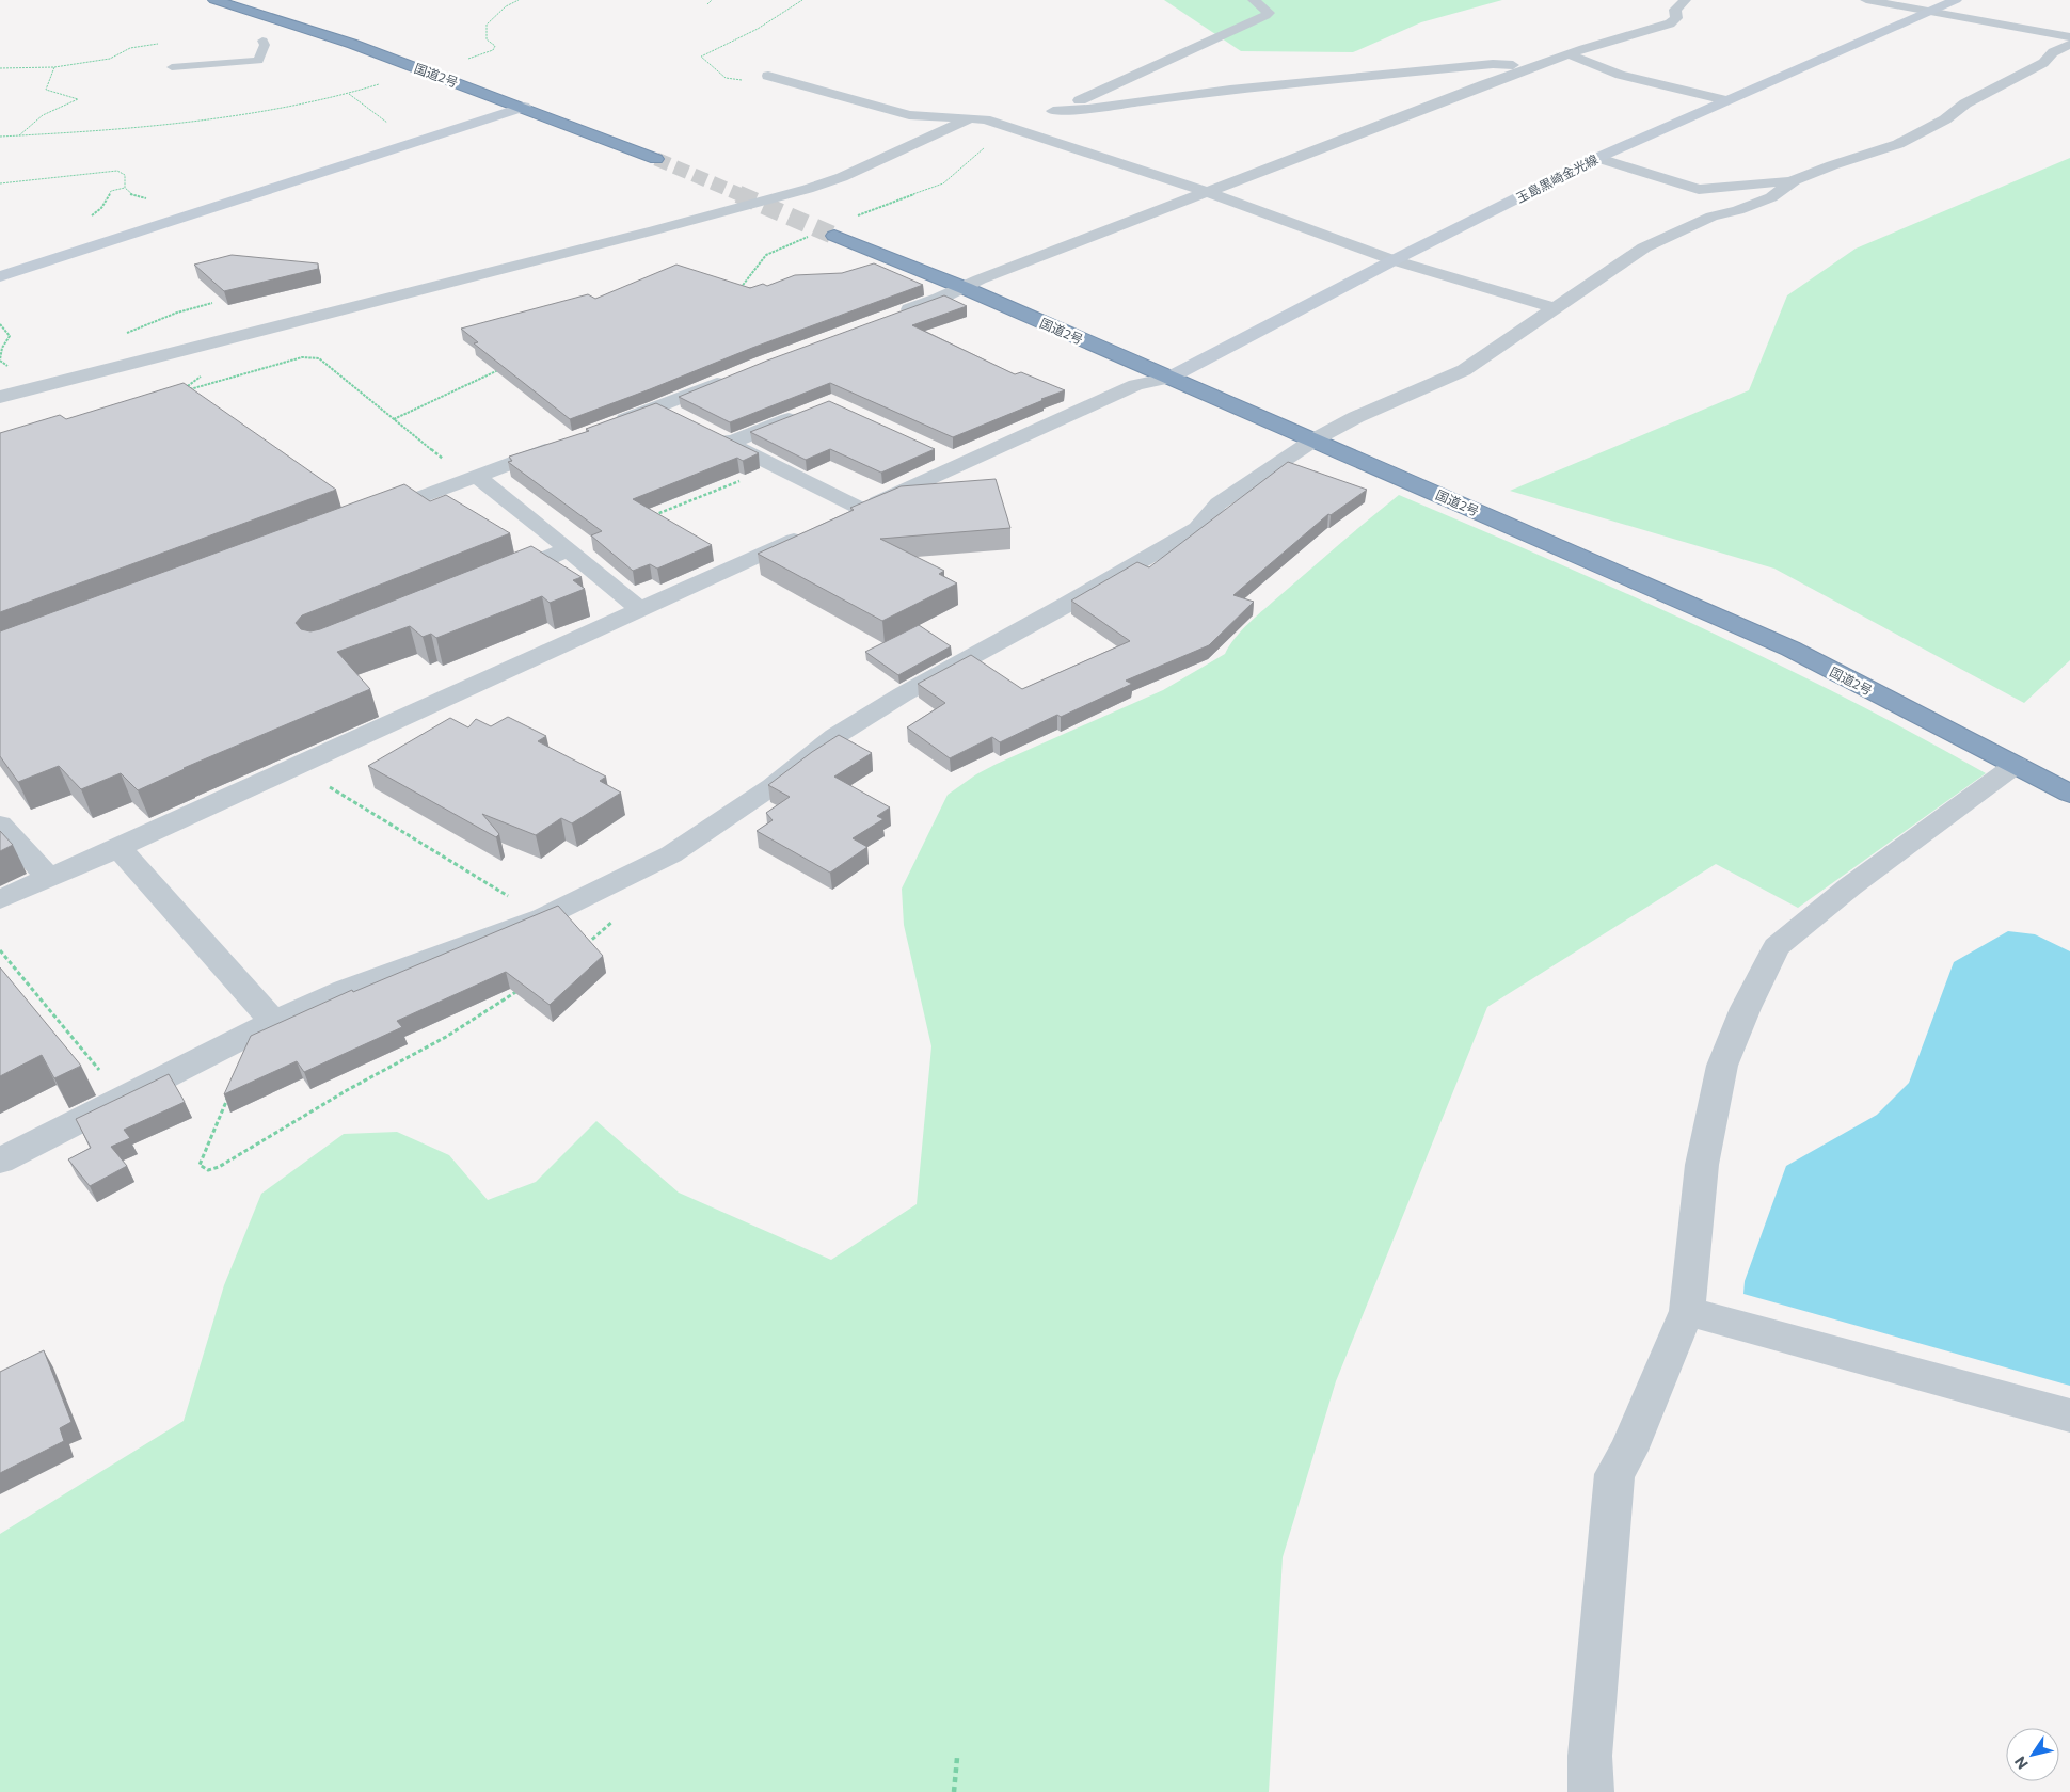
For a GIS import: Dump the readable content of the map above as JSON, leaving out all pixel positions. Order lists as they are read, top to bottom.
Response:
{
  "streets": {
    "highway": ["国道2号"],
    "main road": ["玉島黒崎金光線"]
  },
  "crossings": [
    ["国道2号", "玉島黒崎金光線"]
  ],
  "north": "bottom left"
}
